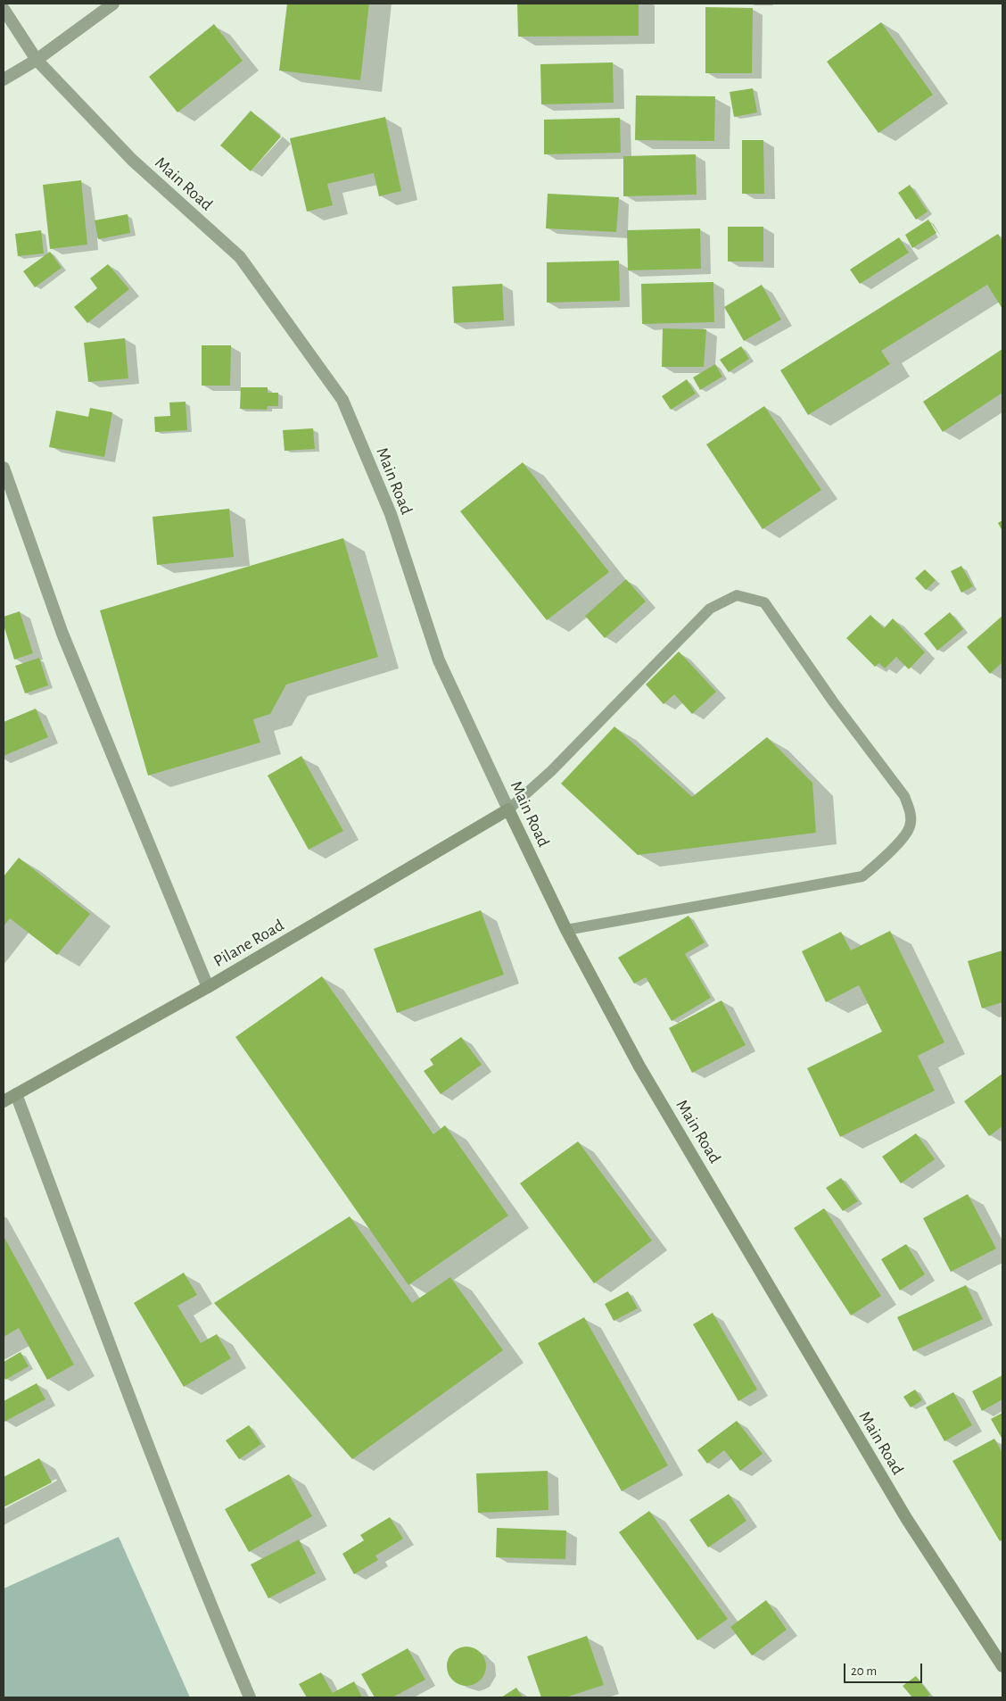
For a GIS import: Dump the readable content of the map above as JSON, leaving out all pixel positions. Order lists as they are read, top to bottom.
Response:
{
  "streets": {
    "main road": ["Main Road", "Pilane Road"]
  },
  "crossings": [
    ["Main Road", "Pilane Road"]
  ],
  "scale_bar": "20 m"
}
